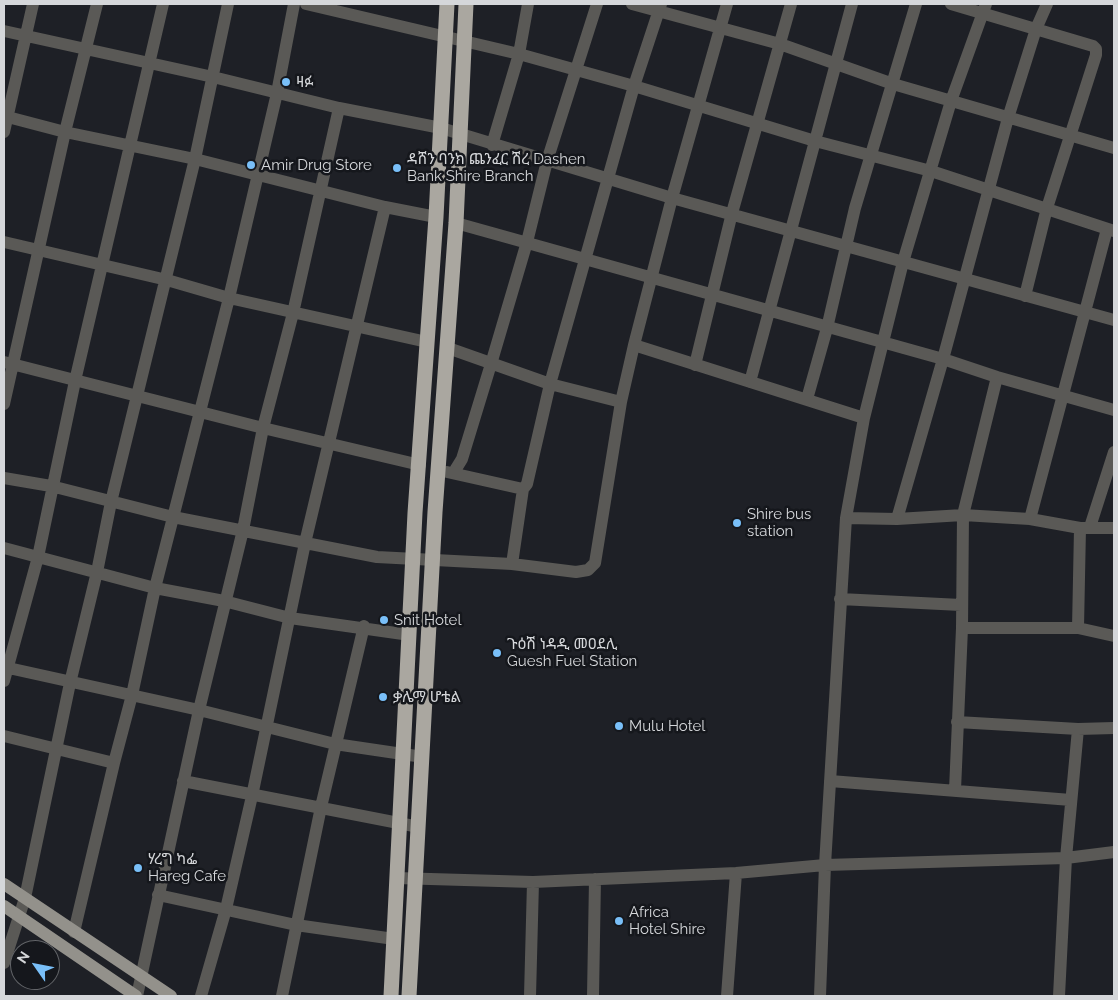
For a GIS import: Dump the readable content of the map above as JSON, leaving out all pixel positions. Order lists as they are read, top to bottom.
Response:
{
  "places": [
    "ዛፉ",
    "Amir Drug Store",
    "ዳሸን ባንክ ጨንፈር ሽረ Dashen Bank Shire Branch",
    "Shire bus station",
    "Snit Hotel",
    "ጉዕሽ ነዳዲ መዐደሊ Guesh Fuel Station",
    "ቃሌማ ሆቴል",
    "Mulu Hotel",
    "ሃረግ ካፌ Hareg Cafe",
    "Africa Hotel Shire"
  ],
  "north": "top left"
}
